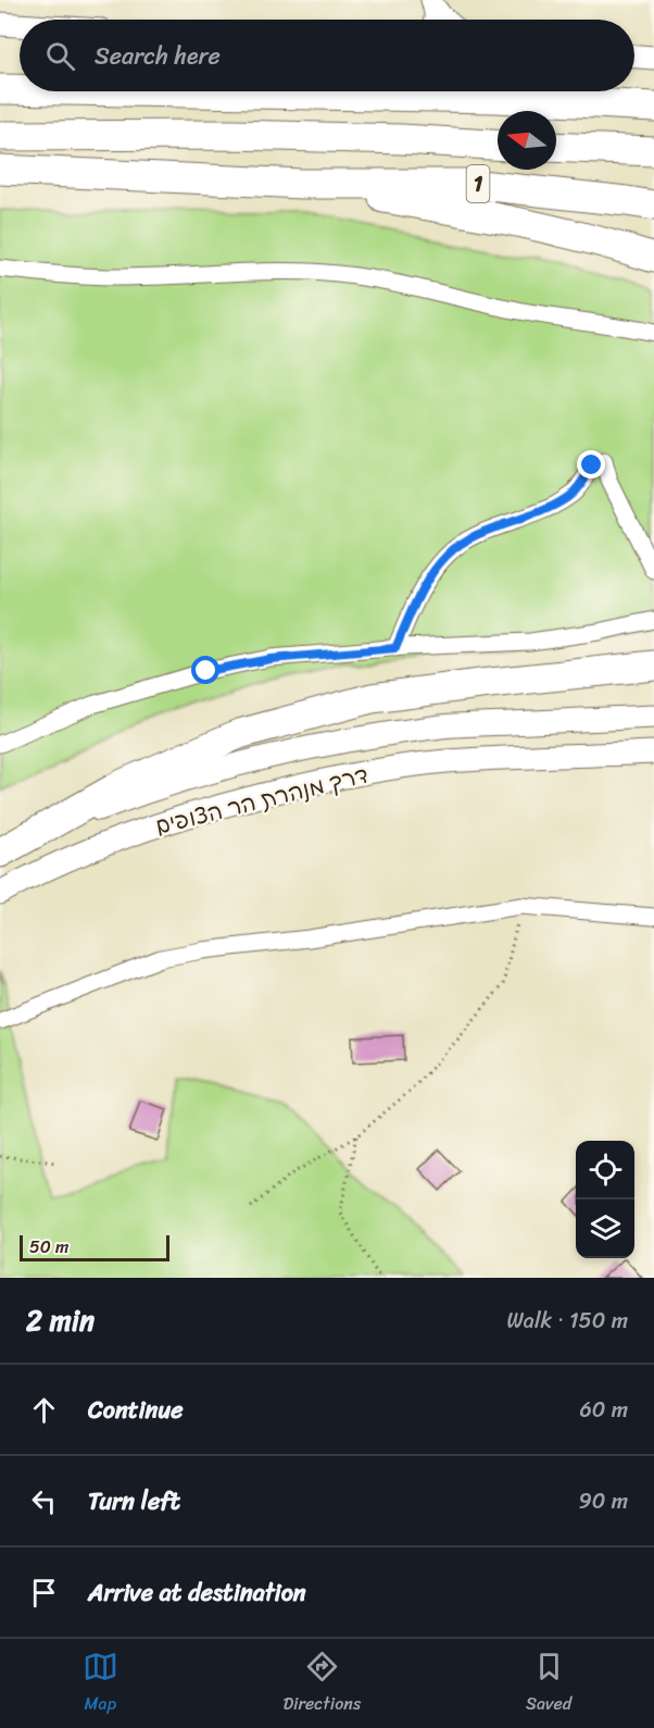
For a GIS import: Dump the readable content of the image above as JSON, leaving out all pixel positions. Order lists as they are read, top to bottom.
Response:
{
  "streets": {
    "highway": ["1"],
    "main road": ["דרך מנהרת הר הצופים"]
  },
  "scale_bar": "50 m",
  "north": "left",
  "page": {
    "search": "Search here",
    "scale": "50 m",
    "heading": ["2 min", "Walk · 150 m"],
    "list": [
      ["Continue", "60 m"],
      ["Turn left", "90 m"],
      "Arrive at destination"
    ],
    "nav": ["Map", "Directions", "Saved"]
  }
}
